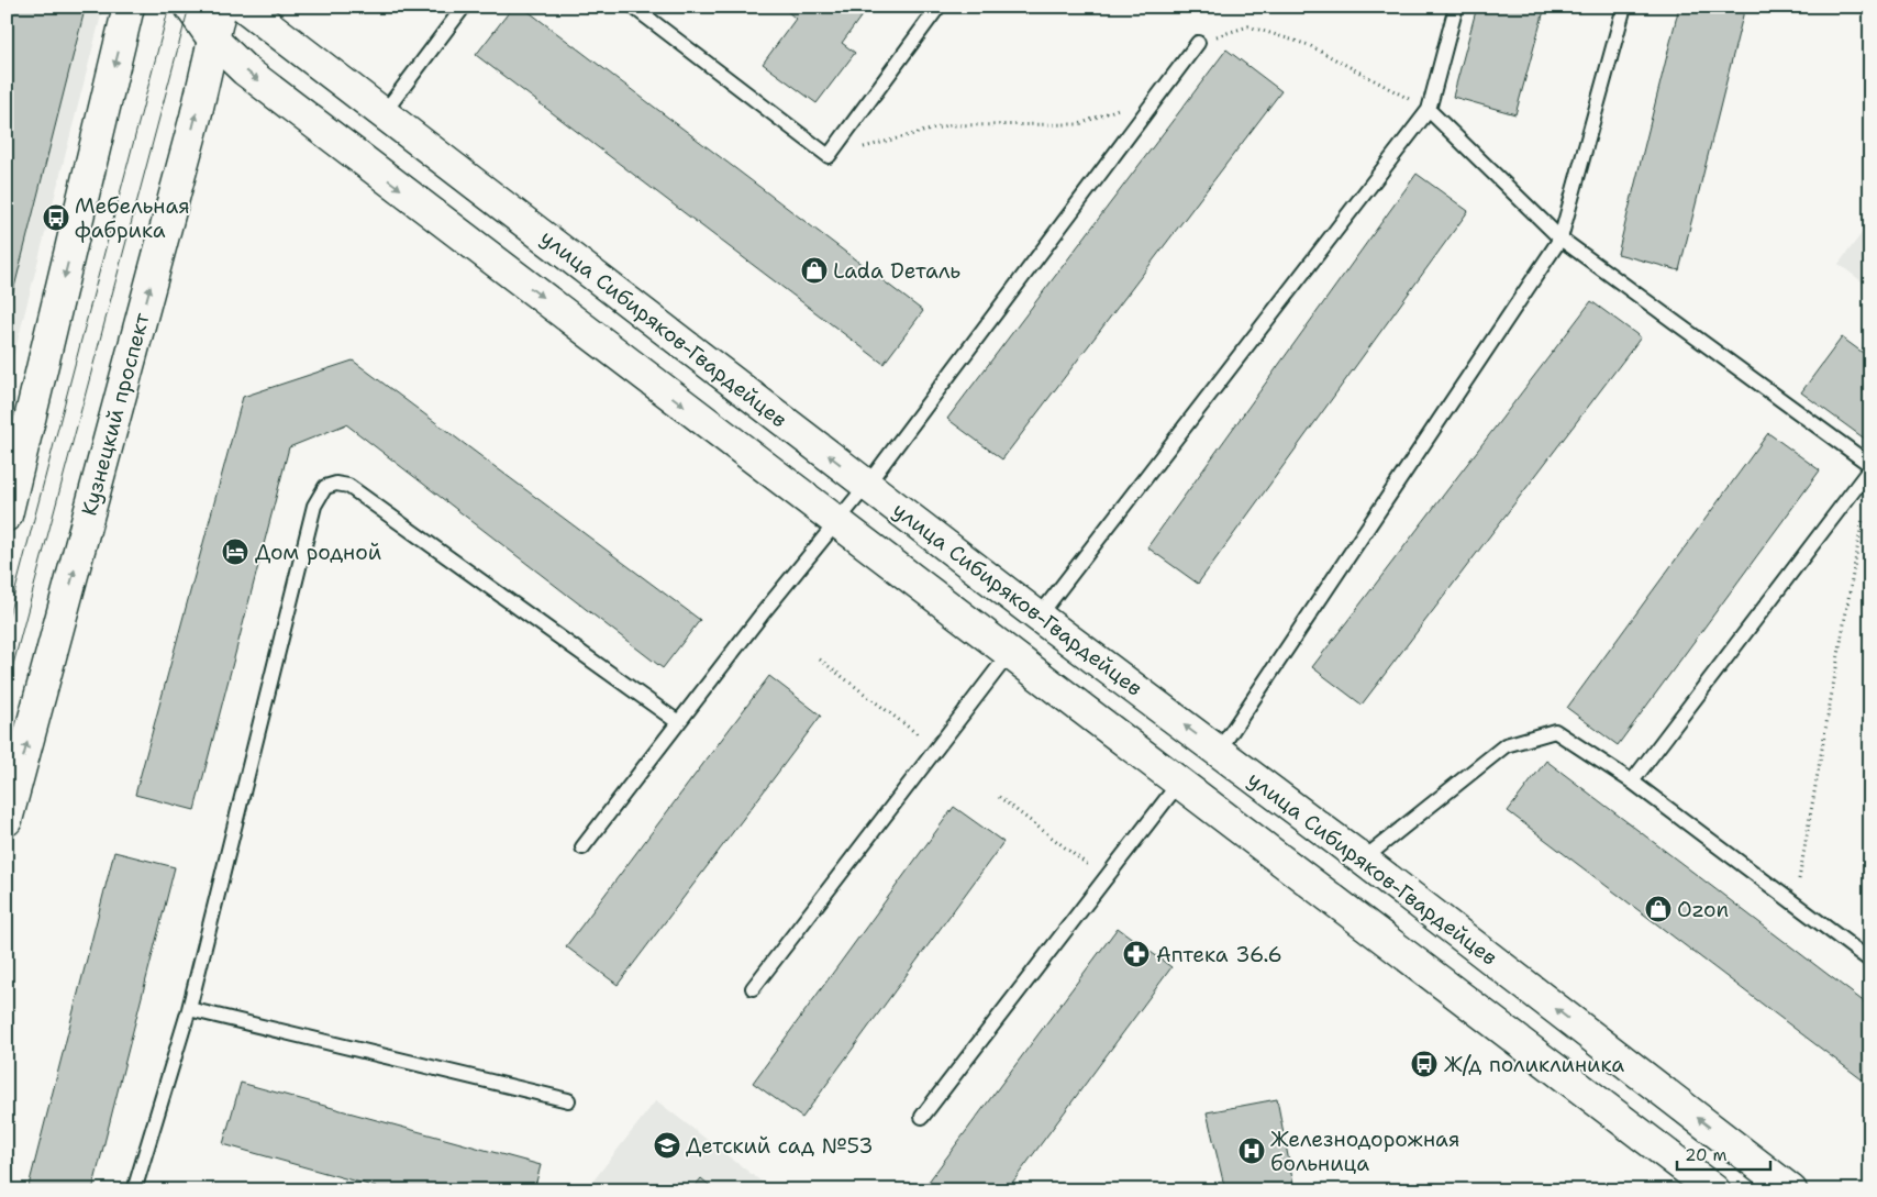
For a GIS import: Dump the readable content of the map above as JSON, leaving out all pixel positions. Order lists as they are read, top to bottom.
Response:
{
  "streets": {
    "main road": ["улица Сибиряков-Гвардейцев", "Кузнецкий проспект"]
  },
  "places": {
    "bus stop": ["Мебельная фабрика", "Ж/д поликлиника"],
    "shop": ["Lada Dеталь", "Ozon"],
    "hotel": ["Дом родной"],
    "pharmacy": ["Аптека 36.6"],
    "school or university": ["Детский сад №53"],
    "hospital": ["Железнодорожная больница"]
  },
  "scale_bar": "20 m"
}
